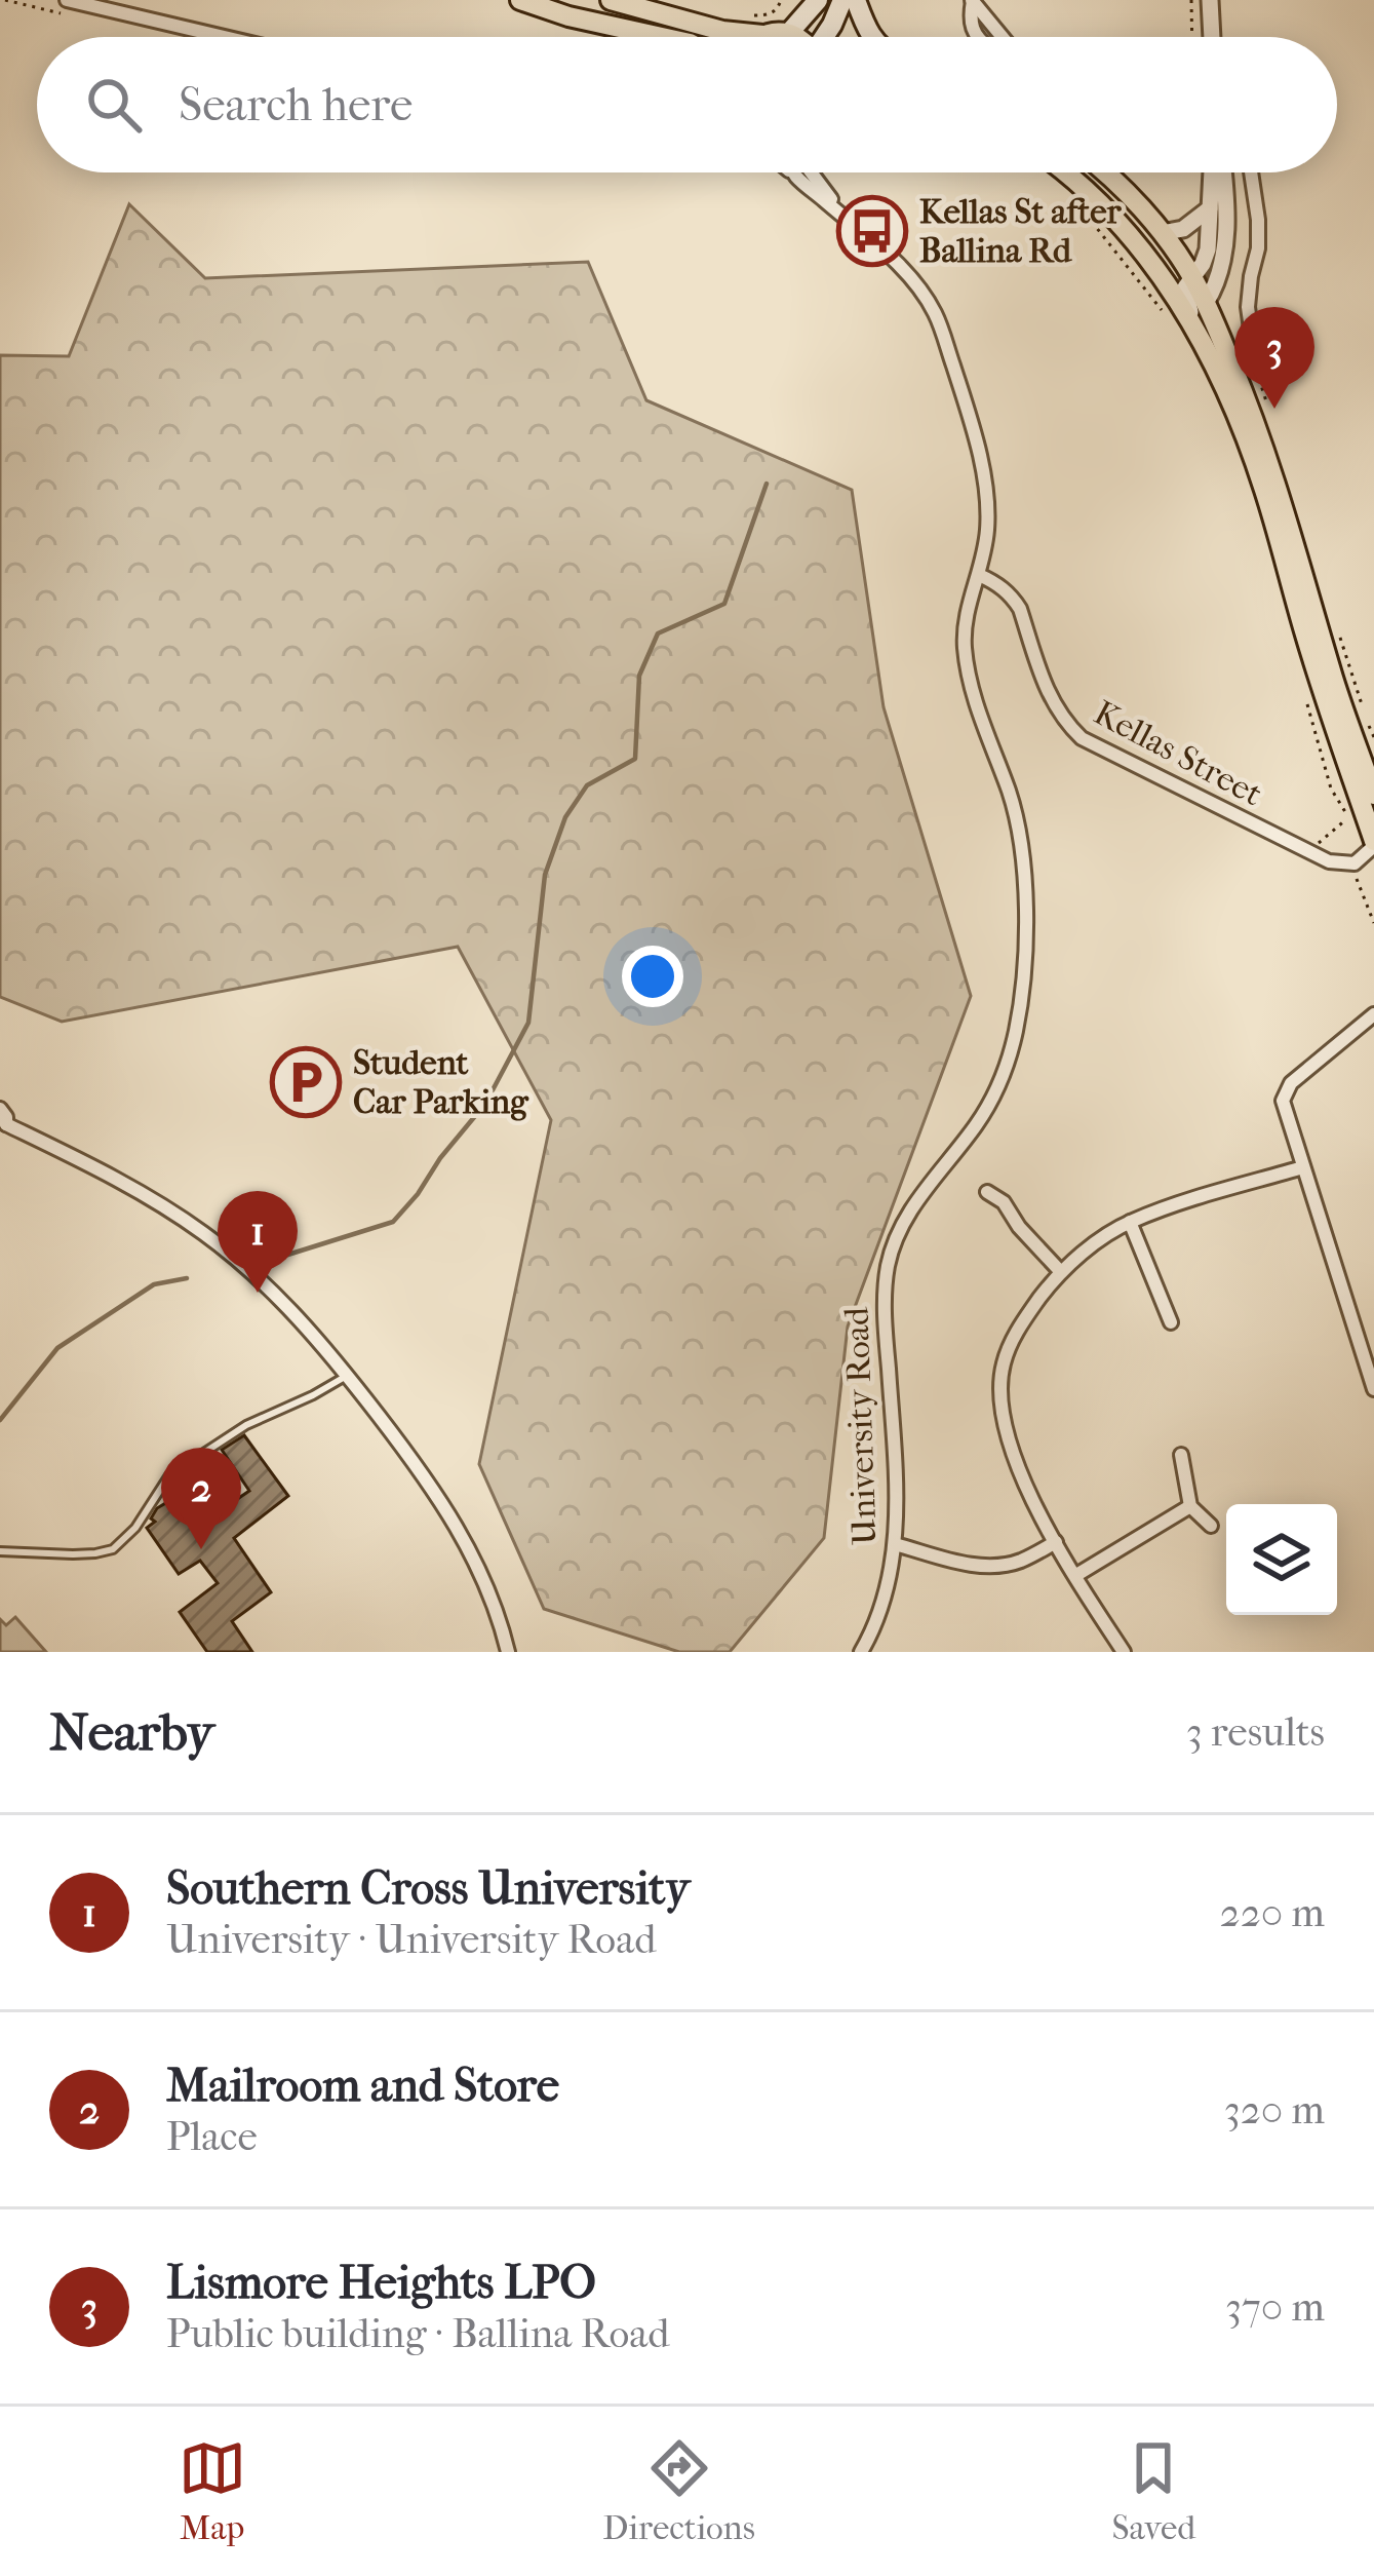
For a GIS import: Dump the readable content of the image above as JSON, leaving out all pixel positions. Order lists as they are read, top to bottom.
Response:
{
  "streets": {
    "street": ["Kellas Street", "University Road"]
  },
  "crossings": [
    ["Kellas Street", "University Road"]
  ],
  "places": {
    "bus stop": ["Kellas St after Ballina Rd"],
    "parking": ["Student Car Parking"]
  },
  "page": {
    "search": "Search here",
    "pins": ["3", "1", "2"],
    "heading": ["Nearby", "3 results"],
    "list": [
      {
        "mark": "1",
        "name": "Southern Cross University",
        "note": "University · University Road",
        "value": "220 m"
      },
      {
        "mark": "2",
        "name": "Mailroom and Store",
        "note": "Place",
        "value": "320 m"
      },
      {
        "mark": "3",
        "name": "Lismore Heights LPO",
        "note": "Public building · Ballina Road",
        "value": "370 m"
      }
    ],
    "nav": ["Map", "Directions", "Saved"]
  }
}
